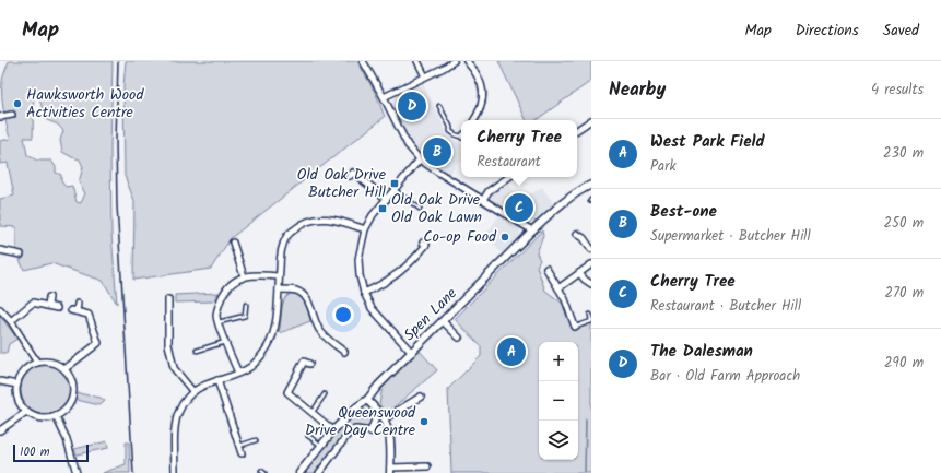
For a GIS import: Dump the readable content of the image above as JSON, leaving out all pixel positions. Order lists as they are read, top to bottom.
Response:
{
  "streets": {
    "street": ["Spen Lane"]
  },
  "places": {
    "other": ["Hawksworth Wood Activities Centre", "Co-op Food", "Queenswood Drive Day Centre"],
    "transit": ["Old Oak Drive Butcher Hill", "Old Oak Drive Old Oak Lawn"]
  },
  "scale_bar": "100 m",
  "page": {
    "header": "Map",
    "nav": ["Map", "Directions", "Saved"],
    "heading": ["Nearby", "4 results"],
    "pins": [
      "D",
      "B",
      "C",
      "A"
    ],
    "list": [
      {
        "mark": "A",
        "name": "West Park Field",
        "note": "Park",
        "value": "230 m"
      },
      {
        "mark": "B",
        "name": "Best-one",
        "note": "Supermarket · Butcher Hill",
        "value": "250 m"
      },
      {
        "mark": "C",
        "name": "Cherry Tree",
        "note": "Restaurant · Butcher Hill",
        "value": "270 m"
      },
      {
        "mark": "D",
        "name": "The Dalesman",
        "note": "Bar · Old Farm Approach",
        "value": "290 m"
      }
    ],
    "popup": ["Cherry Tree", "Restaurant"],
    "map_buttons": ["+", "−"],
    "scale": "100 m"
  }
}
